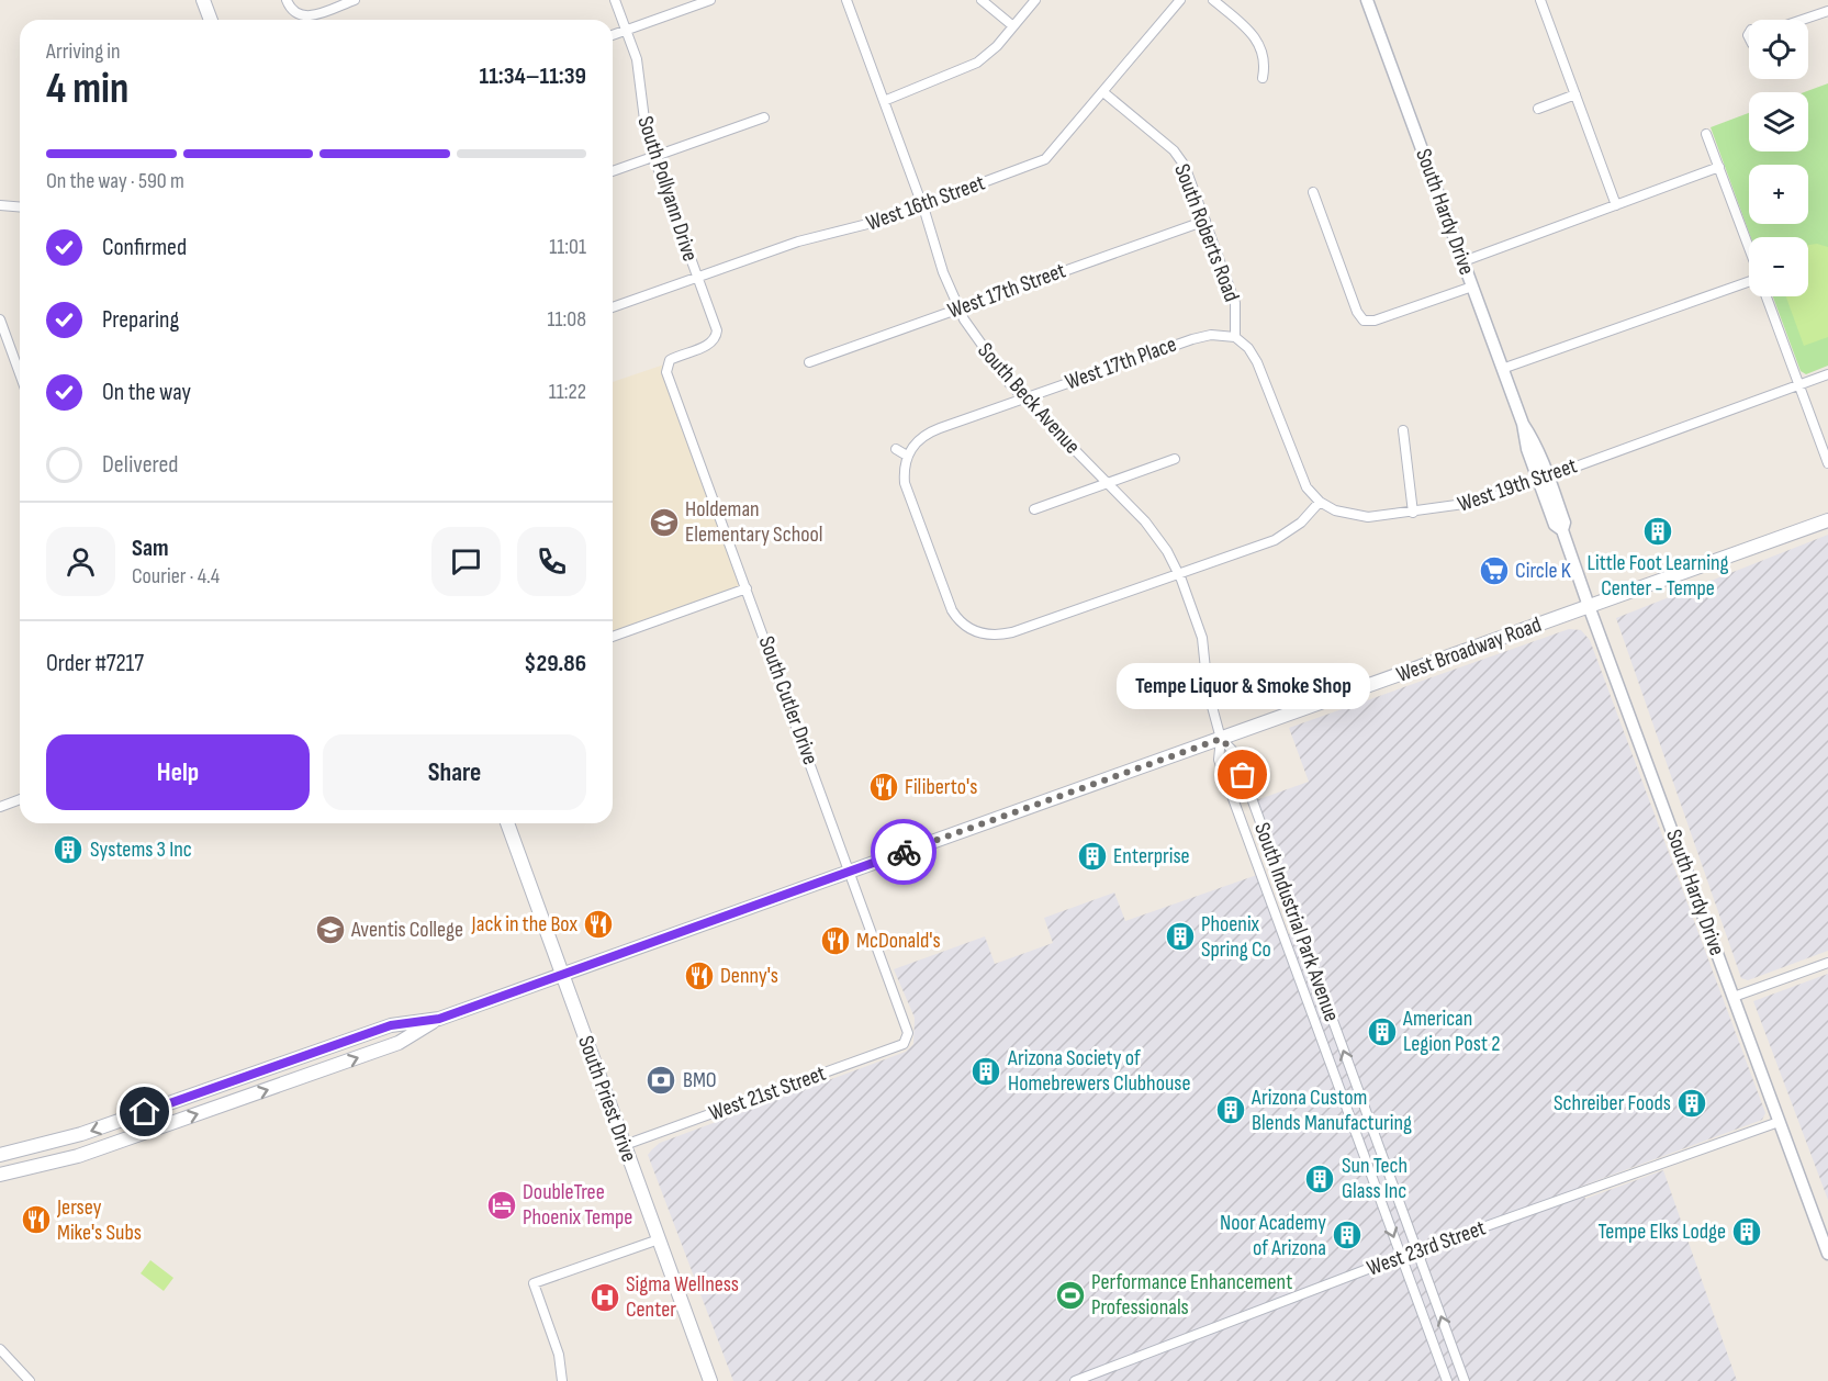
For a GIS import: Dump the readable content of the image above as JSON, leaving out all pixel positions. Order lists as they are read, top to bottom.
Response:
{
  "streets": {
    "main road": ["West Broadway Road", "South Priest Drive"],
    "street": [
      "South Pollyann Drive",
      "West 16th Street",
      "South Hardy Drive",
      "South Roberts Road",
      "West 17th Street",
      "West 17th Place",
      "South Beck Avenue",
      "West 19th Street",
      "South Cutler Drive",
      "South Industrial Park Avenue",
      "West 21st Street",
      "West 23rd Street"
    ]
  },
  "crossings": [
    ["South Pollyann Drive", "West 16th Street"],
    ["South Pollyann Drive", "South Cutler Drive"],
    ["West 16th Street", "South Roberts Road"],
    ["West 16th Street", "South Beck Avenue"],
    ["South Hardy Drive", "West 19th Street"],
    ["South Hardy Drive", "West Broadway Road"],
    ["South Hardy Drive", "West 23rd Street"],
    ["South Roberts Road", "West 17th Street"],
    ["South Roberts Road", "West 17th Place"],
    ["West 17th Street", "South Beck Avenue"],
    ["West 17th Place", "South Beck Avenue"],
    ["South Beck Avenue", "West Broadway Road"],
    ["South Beck Avenue", "South Industrial Park Avenue"],
    ["West Broadway Road", "South Cutler Drive"],
    ["West Broadway Road", "South Industrial Park Avenue"],
    ["West Broadway Road", "South Priest Drive"],
    ["South Cutler Drive", "West 21st Street"],
    ["South Industrial Park Avenue", "West 23rd Street"],
    ["West 21st Street", "South Priest Drive"]
  ],
  "places": {
    "school or university": ["Holdeman Elementary School", "Aventis College"],
    "building": [
      "Little Foot Learning Center - Tempe",
      "Systems 3 Inc",
      "Enterprise",
      "Phoenix Spring Co",
      "American Legion Post 2",
      "Arizona Society of Homebrewers Clubhouse",
      "Schreiber Foods",
      "Arizona Custom Blends Manufacturing",
      "Sun Tech Glass Inc",
      "Tempe Elks Lodge",
      "Noor Academy of Arizona"
    ],
    "supermarket": ["Circle K"],
    "other": ["Tempe Liquor & Smoke Shop"],
    "restaurant": [
      "Filiberto's",
      "Jack in the Box",
      "McDonald's",
      "Denny's",
      "Jersey Mike's Subs"
    ],
    "bank": ["BMO"],
    "hotel": ["DoubleTree Phoenix Tempe"],
    "sports": ["Performance Enhancement Professionals"],
    "hospital": ["Sigma Wellness Center"]
  },
  "page": {
    "map_buttons": ["+", "−"],
    "heading": ["4 min", "Arriving in", "11:34–11:39"],
    "panel": [
      "Sam",
      "Courier · 4.4",
      "Order #7217",
      "$29.86"
    ],
    "bar": "On the way · 590 m",
    "list": [
      ["Confirmed", "11:01"],
      ["Preparing", "11:08"],
      ["On the way", "11:22"],
      "Delivered"
    ],
    "bubble": "Tempe Liquor & Smoke Shop",
    "buttons": ["Help", "Share"]
  }
}
